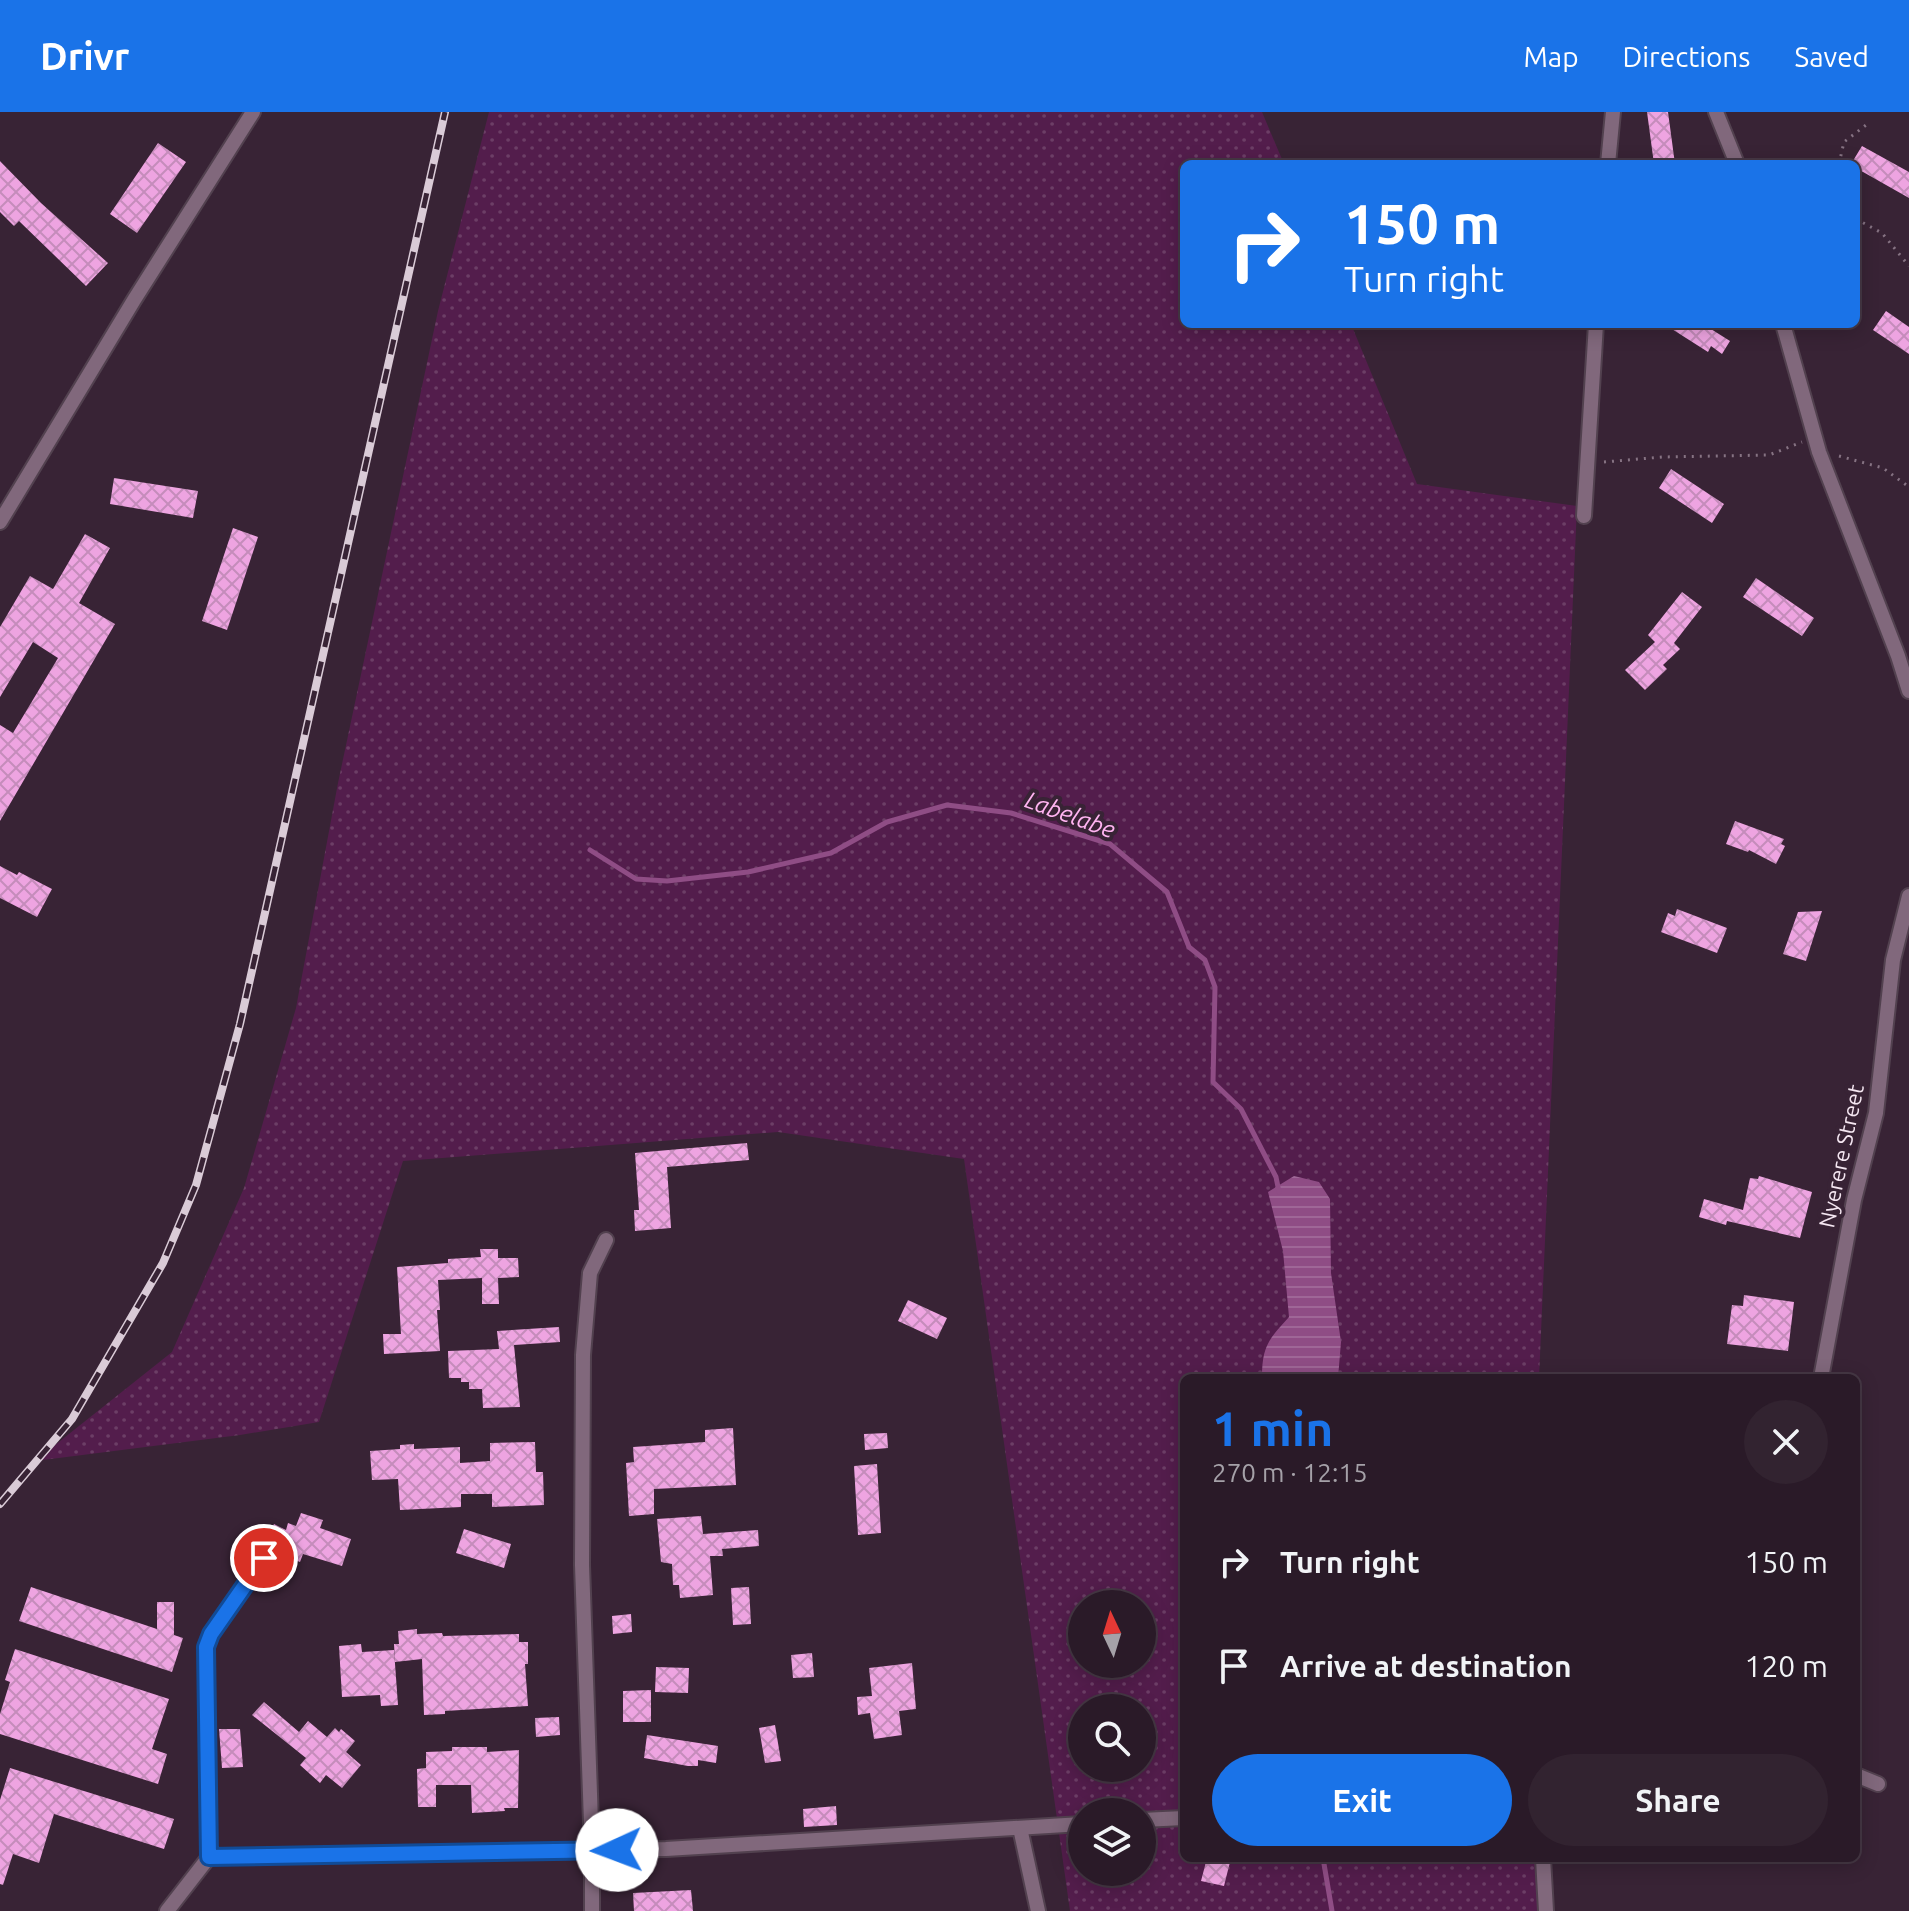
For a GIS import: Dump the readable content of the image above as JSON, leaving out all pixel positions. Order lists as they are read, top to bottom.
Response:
{
  "streets": {
    "street": ["Nyerere Street"]
  },
  "water": ["Labelabe"],
  "north": "top",
  "page": {
    "header": "Drivr",
    "nav": ["Map", "Directions", "Saved"],
    "turn": ["150 m", "Turn right"],
    "heading": ["1 min", "270 m · 12:15"],
    "list": [
      {
        "name": "Turn right",
        "value": "150 m"
      },
      {
        "name": "Arrive at destination",
        "value": "120 m"
      }
    ],
    "buttons": ["Exit", "Share"]
  }
}
